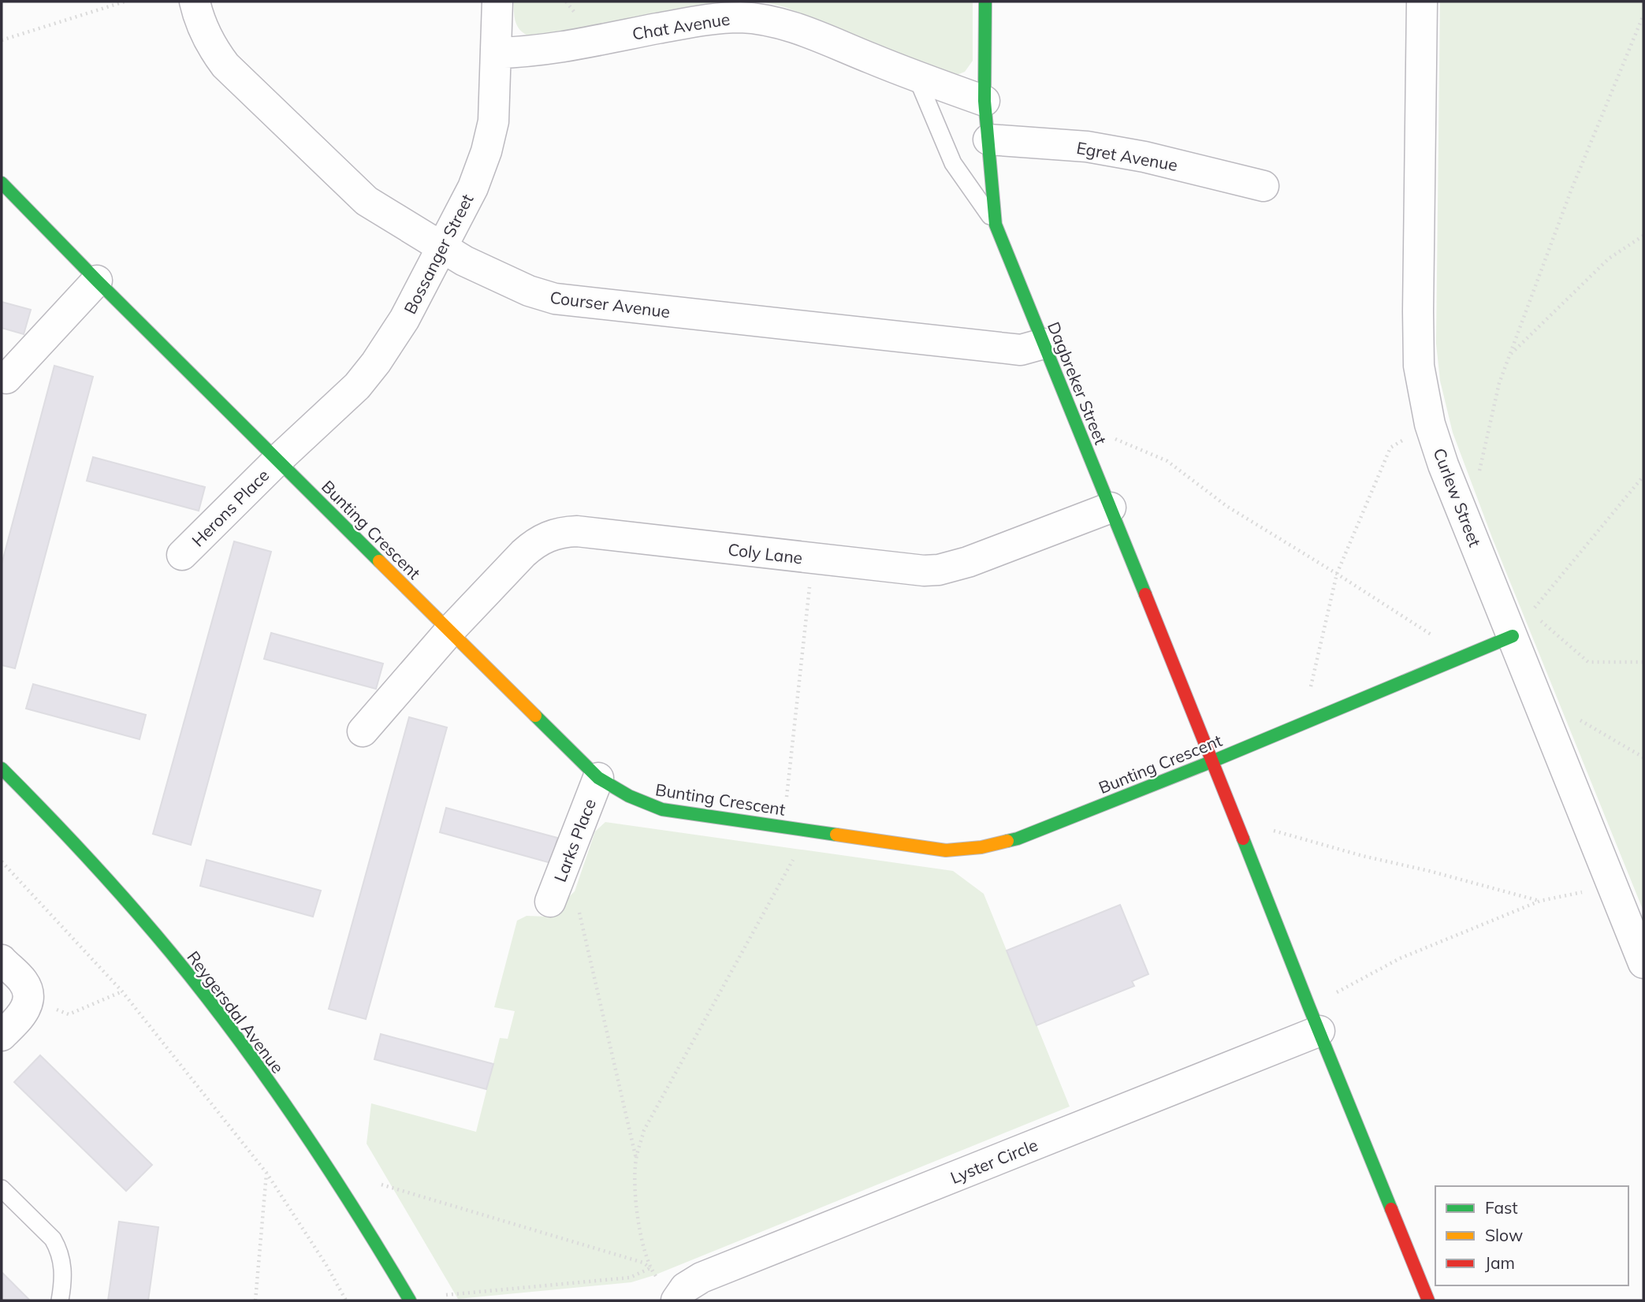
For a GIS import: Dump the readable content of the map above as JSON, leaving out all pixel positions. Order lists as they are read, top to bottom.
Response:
{
  "streets": {
    "street": [
      "Chat Avenue",
      "Egret Avenue",
      "Bossanger Street",
      "Courser Avenue",
      "Dagbreker Street",
      "Curlew Street",
      "Herons Place",
      "Bunting Crescent",
      "Coly Lane",
      "Larks Place",
      "Reygersdal Avenue",
      "Lyster Circle"
    ]
  },
  "crossings": [
    ["Chat Avenue", "Bossanger Street"],
    ["Chat Avenue", "Dagbreker Street"],
    ["Egret Avenue", "Dagbreker Street"],
    ["Bossanger Street", "Courser Avenue"],
    ["Bossanger Street", "Herons Place"],
    ["Bossanger Street", "Bunting Crescent"],
    ["Courser Avenue", "Dagbreker Street"],
    ["Dagbreker Street", "Bunting Crescent"],
    ["Dagbreker Street", "Coly Lane"],
    ["Curlew Street", "Bunting Crescent"],
    ["Herons Place", "Bunting Crescent"],
    ["Bunting Crescent", "Coly Lane"],
    ["Bunting Crescent", "Larks Place"]
  ],
  "legend": ["Fast", "Slow", "Jam"]
}
